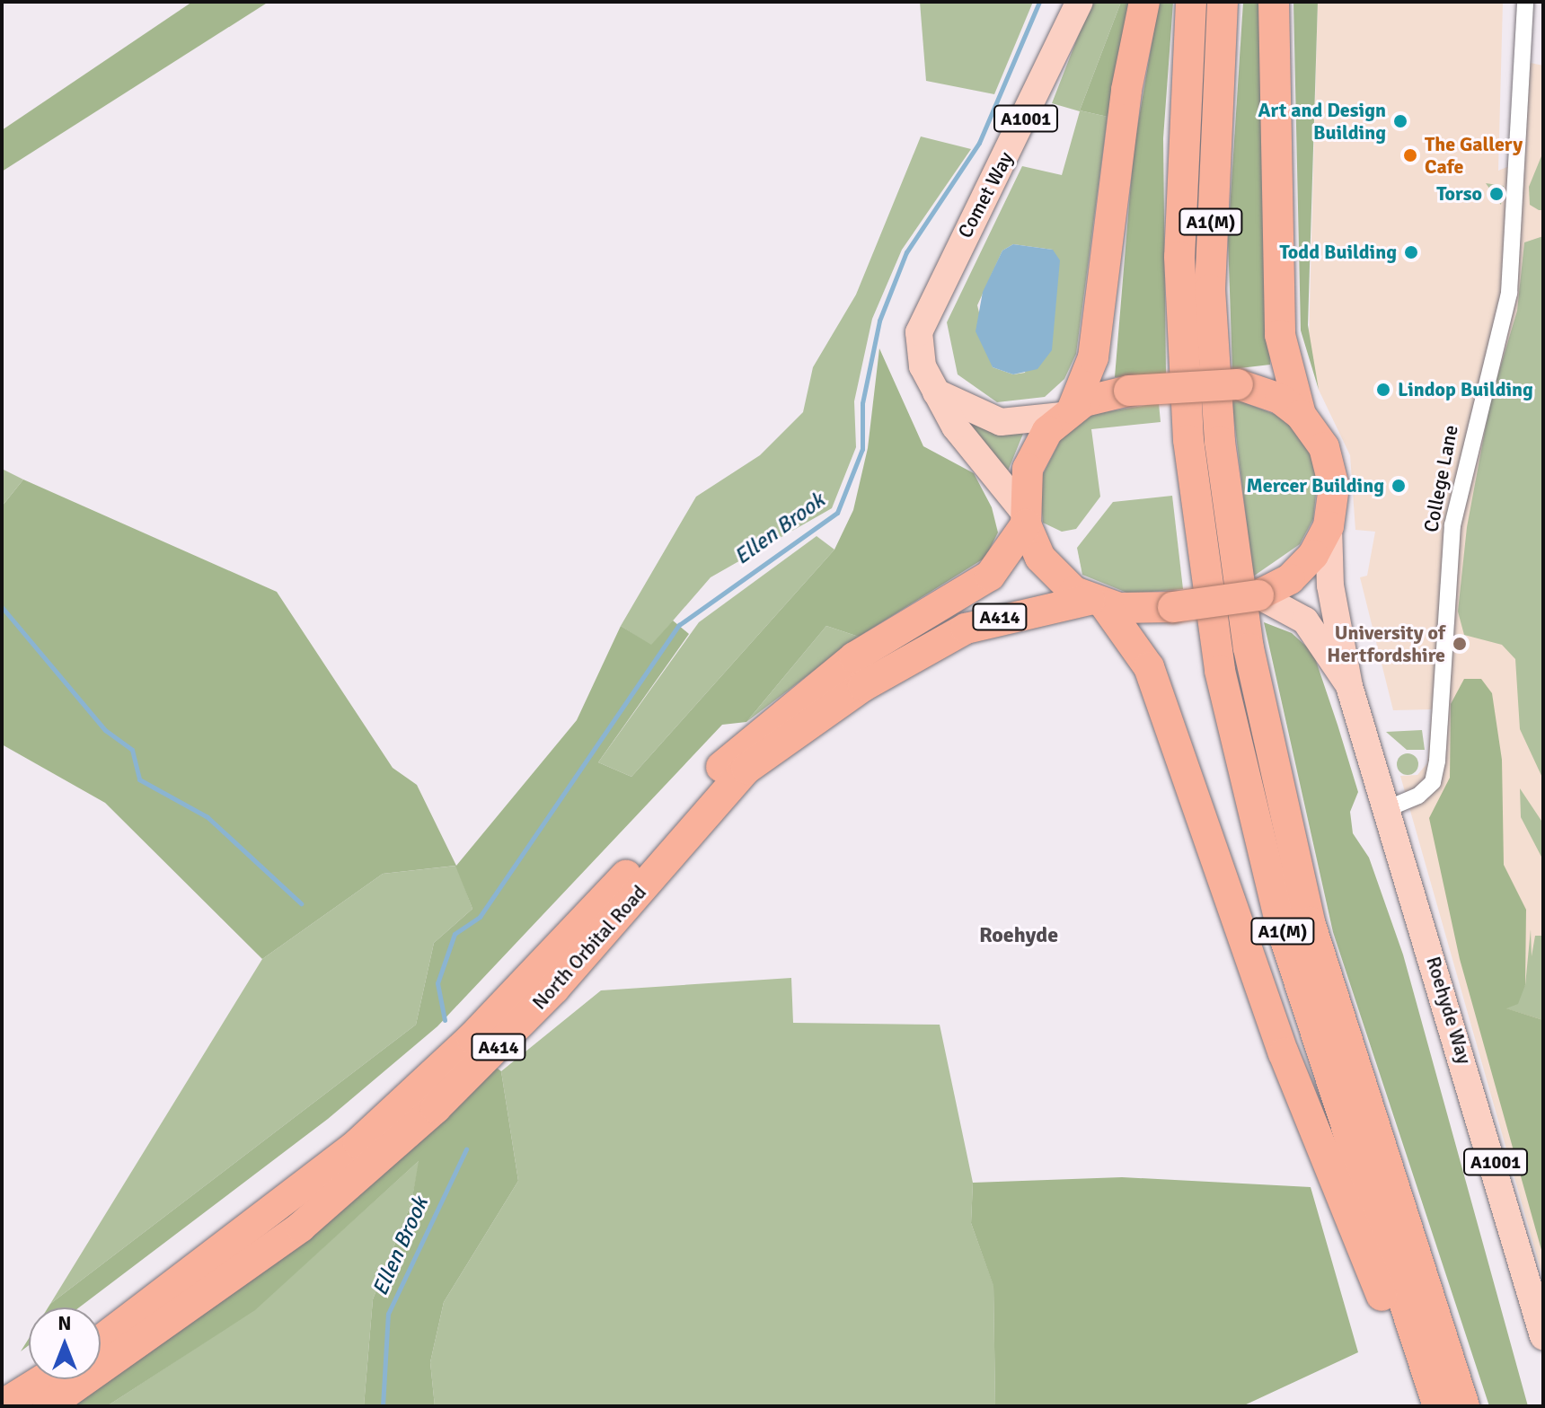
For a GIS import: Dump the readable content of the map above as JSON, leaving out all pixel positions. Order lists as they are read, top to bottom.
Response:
{
  "streets": {
    "highway": ["A1(M)", "A414", "North Orbital Road"],
    "main road": ["A1001", "Comet Way", "Roehyde Way"],
    "street": ["College Lane"]
  },
  "crossings": [
    ["Comet Way", "North Orbital Road"],
    ["College Lane", "Roehyde Way"],
    ["North Orbital Road", "Roehyde Way"]
  ],
  "districts": ["Roehyde"],
  "water": ["Ellen Brook"],
  "places": [
    "Art and Design Building",
    "The Gallery Cafe",
    "Torso",
    "Todd Building",
    "Lindop Building",
    "Mercer Building",
    "University of Hertfordshire"
  ],
  "north": "top"
}
